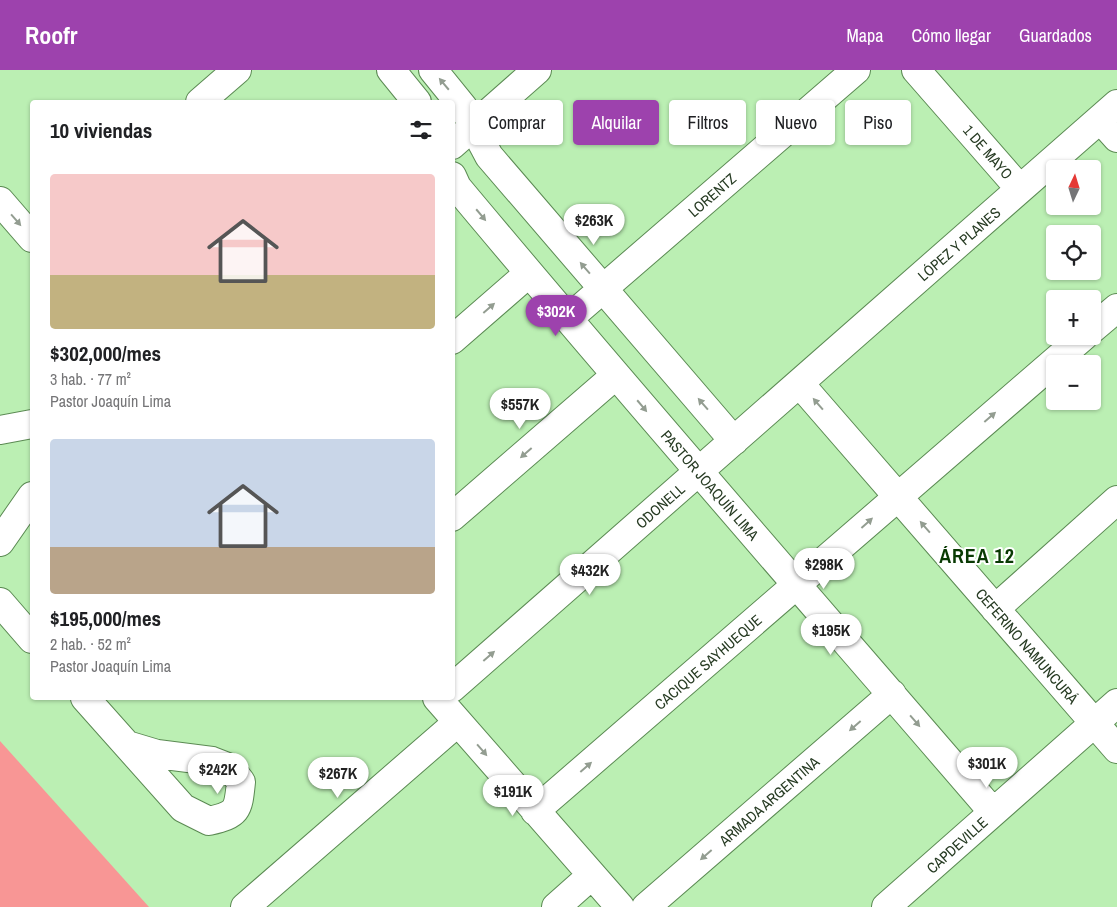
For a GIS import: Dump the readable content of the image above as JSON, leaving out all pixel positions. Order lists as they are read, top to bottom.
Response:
{
  "streets": {
    "street": [
      "1 DE MAYO",
      "LORENTZ",
      "LÓPEZ Y PLANES",
      "PASTOR JOAQUÍN LIMA",
      "O´DONELL",
      "CEFERINO NAMUNCURÁ",
      "CACIQUE SAYHUEQUE",
      "ARMADA ARGENTINA",
      "CAPDEVILLE"
    ]
  },
  "crossings": [
    ["1 DE MAYO", "LÓPEZ Y PLANES"],
    ["LORENTZ", "PASTOR JOAQUÍN LIMA"],
    ["LÓPEZ Y PLANES", "O´DONELL"],
    ["LÓPEZ Y PLANES", "CEFERINO NAMUNCURÁ"],
    ["PASTOR JOAQUÍN LIMA", "O´DONELL"],
    ["PASTOR JOAQUÍN LIMA", "CACIQUE SAYHUEQUE"],
    ["PASTOR JOAQUÍN LIMA", "ARMADA ARGENTINA"],
    ["PASTOR JOAQUÍN LIMA", "CAPDEVILLE"],
    ["O´DONELL", "CEFERINO NAMUNCURÁ"],
    ["CEFERINO NAMUNCURÁ", "CACIQUE SAYHUEQUE"],
    ["CEFERINO NAMUNCURÁ", "CAPDEVILLE"]
  ],
  "one_way": ["CEFERINO NAMUNCURÁ", "CACIQUE SAYHUEQUE", "ARMADA ARGENTINA"],
  "districts": ["ÁREA 12"],
  "north": "top",
  "page": {
    "header": "Roofr",
    "nav": ["Mapa", "Cómo llegar", "Guardados"],
    "chip": [
      "Comprar",
      "Alquilar",
      "Filtros",
      "Nuevo",
      "Piso"
    ],
    "heading": "10 viviendas",
    "map_buttons": ["+", "−"],
    "list": [
      {
        "name": "$302,000/mes",
        "note": "3 hab. · 77 m² · Pastor Joaquín Lima"
      },
      {
        "name": "$195,000/mes",
        "note": "2 hab. · 52 m² · Pastor Joaquín Lima"
      }
    ],
    "price": [
      "$263K",
      "$302K",
      "$557K",
      "$298K",
      "$432K",
      "$195K",
      "$301K",
      "$242K",
      "$267K",
      "$191K"
    ]
  }
}
